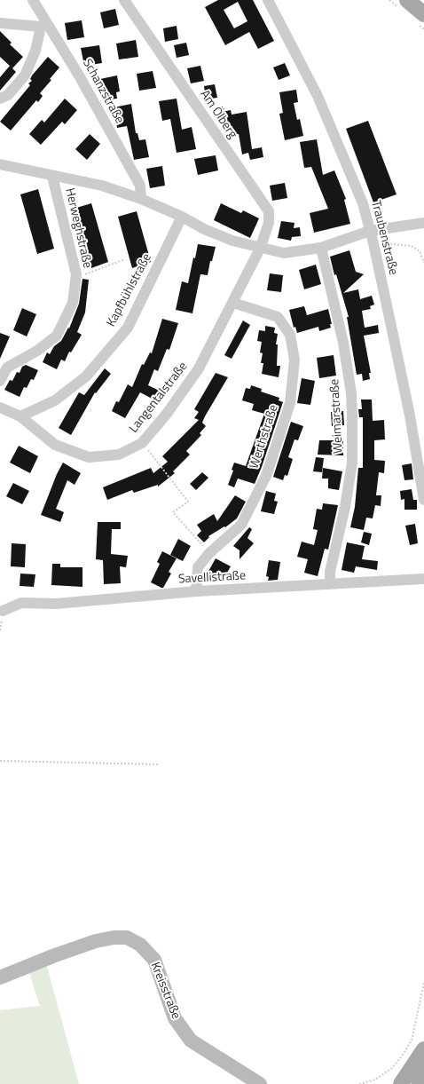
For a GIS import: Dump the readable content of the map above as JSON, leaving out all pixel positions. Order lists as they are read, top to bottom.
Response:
{
  "streets": {
    "street": [
      "Schanzstraße",
      "Am Ölberg",
      "Herweghstraße",
      "Traubenstraße",
      "Kapfbühlstraße",
      "Langentalstraße",
      "Weimarstraße",
      "Werthstraße",
      "Savellistraße",
      "Kreisstraße"
    ]
  },
  "crossings": [
    ["Am Ölberg", "Langentalstraße"],
    ["Kapfbühlstraße", "Langentalstraße"],
    ["Langentalstraße", "Werthstraße"],
    ["Weimarstraße", "Savellistraße"],
    ["Werthstraße", "Savellistraße"]
  ]
}
